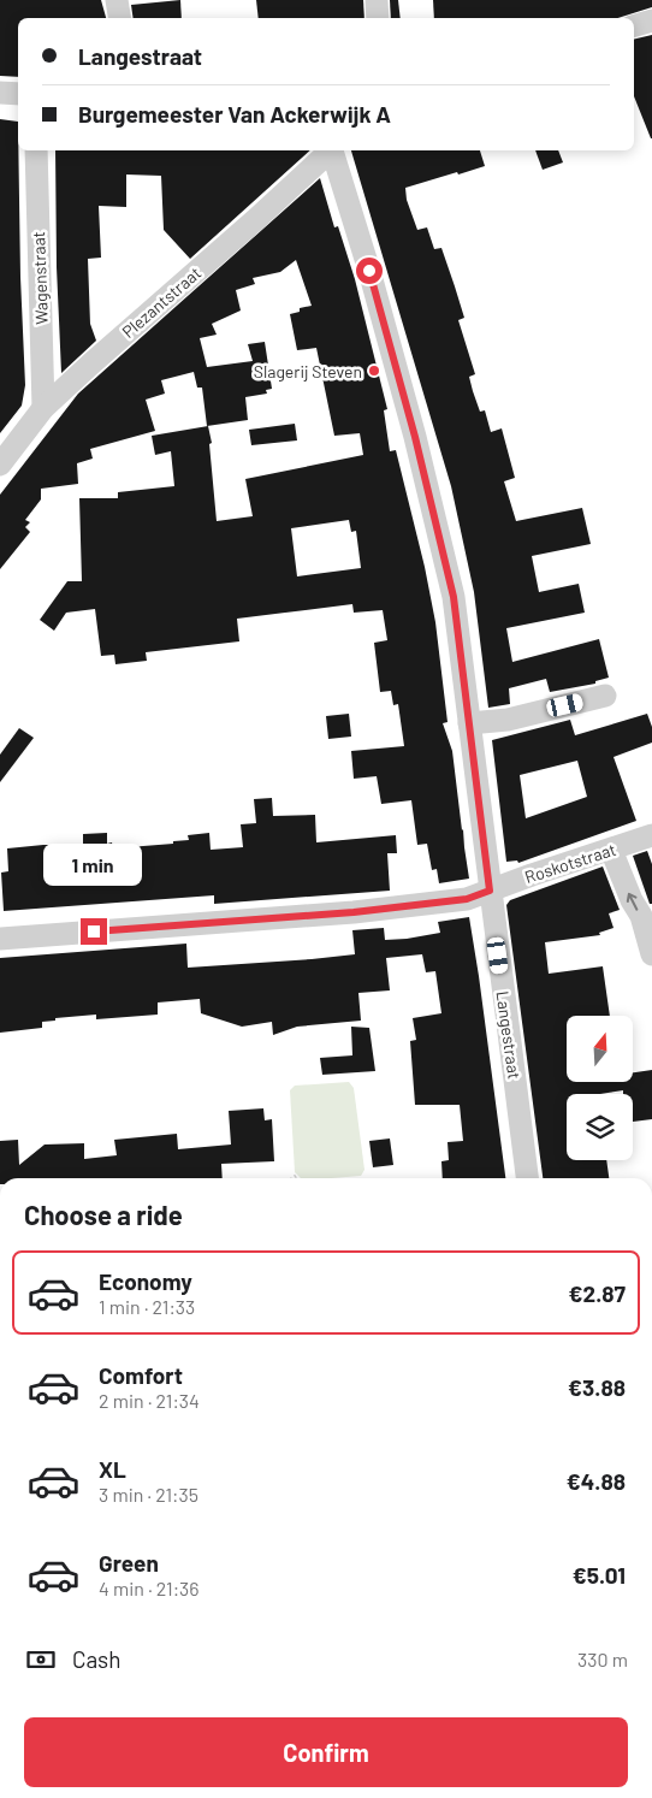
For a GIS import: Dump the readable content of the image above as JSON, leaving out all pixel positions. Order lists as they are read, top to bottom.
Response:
{
  "streets": {
    "street": [
      "Wagenstraat",
      "Plezantstraat",
      "Roskotstraat",
      "Langestraat"
    ]
  },
  "crossings": [
    ["Wagenstraat", "Plezantstraat"],
    ["Roskotstraat", "Langestraat"]
  ],
  "places": ["Slagerij Steven"],
  "north": "top",
  "page": {
    "banner": ["Langestraat", "Burgemeester Van Ackerwijk A"],
    "bubble": "1 min",
    "heading": "Choose a ride",
    "list": [
      {
        "name": "Economy",
        "note": "1 min · 21:33",
        "value": "€2.87"
      },
      {
        "name": "Comfort",
        "note": "2 min · 21:34",
        "value": "€3.88"
      },
      {
        "name": "XL",
        "note": "3 min · 21:35",
        "value": "€4.88"
      },
      {
        "name": "Green",
        "note": "4 min · 21:36",
        "value": "€5.01"
      }
    ],
    "pay": ["Cash", "330 m"],
    "buttons": "Confirm"
  }
}
